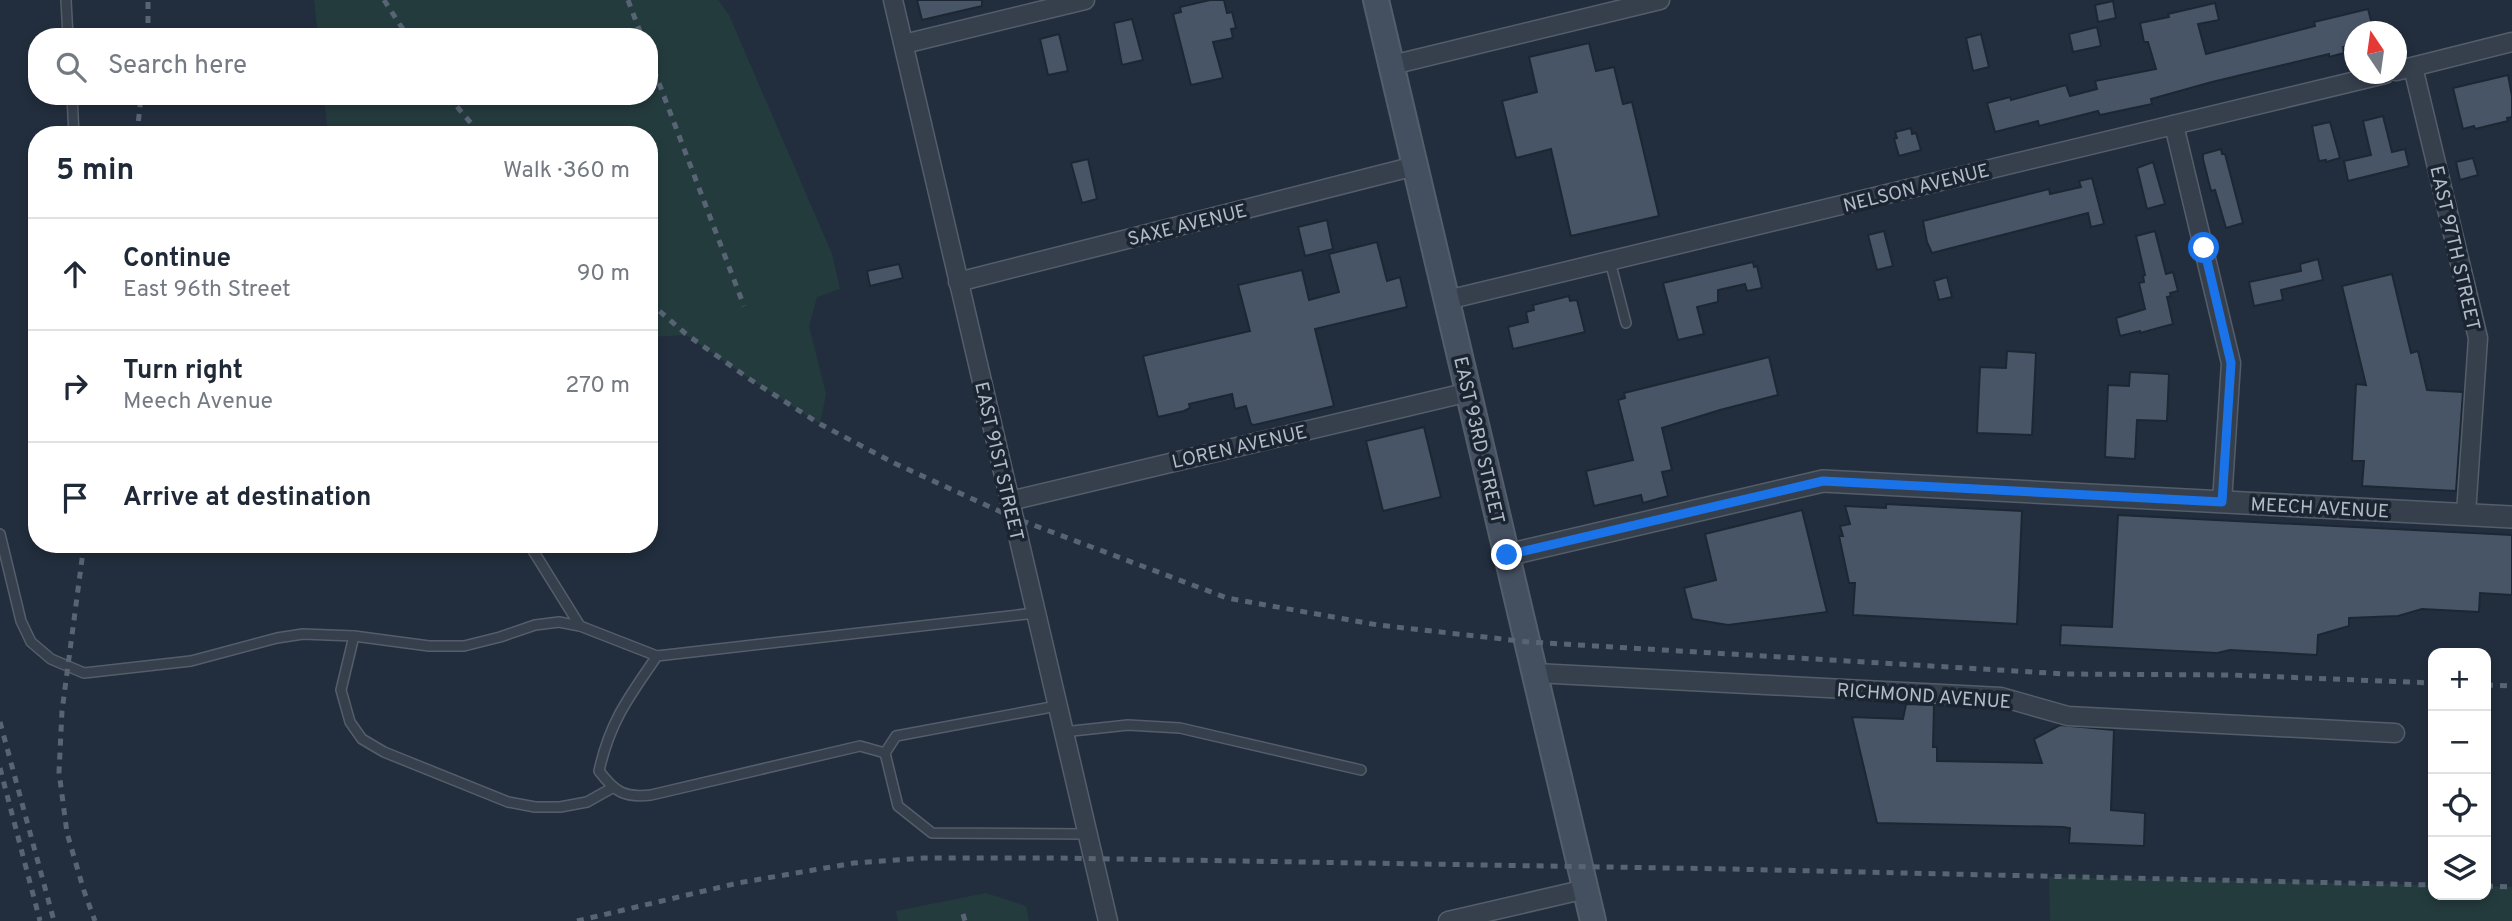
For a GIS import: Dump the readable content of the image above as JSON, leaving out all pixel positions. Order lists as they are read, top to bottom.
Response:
{
  "streets": {
    "main road": ["EAST 93RD STREET"],
    "street": [
      "NELSON AVENUE",
      "SAXE AVENUE",
      "EAST 97TH STREET",
      "LOREN AVENUE",
      "EAST 91ST STREET",
      "MEECH AVENUE",
      "RICHMOND AVENUE"
    ]
  },
  "crossings": [
    ["NELSON AVENUE", "EAST 93RD STREET"],
    ["SAXE AVENUE", "EAST 93RD STREET"],
    ["SAXE AVENUE", "EAST 91ST STREET"],
    ["EAST 97TH STREET", "MEECH AVENUE"],
    ["EAST 93RD STREET", "LOREN AVENUE"],
    ["EAST 93RD STREET", "MEECH AVENUE"],
    ["EAST 93RD STREET", "RICHMOND AVENUE"],
    ["LOREN AVENUE", "EAST 91ST STREET"]
  ],
  "north": "top",
  "page": {
    "search": "Search here",
    "heading": ["5 min", "Walk · 360 m"],
    "list": [
      ["Continue", "East 96th Street", "90 m"],
      ["Turn right", "Meech Avenue", "270 m"],
      "Arrive at destination"
    ],
    "map_buttons": ["+", "−"]
  }
}
